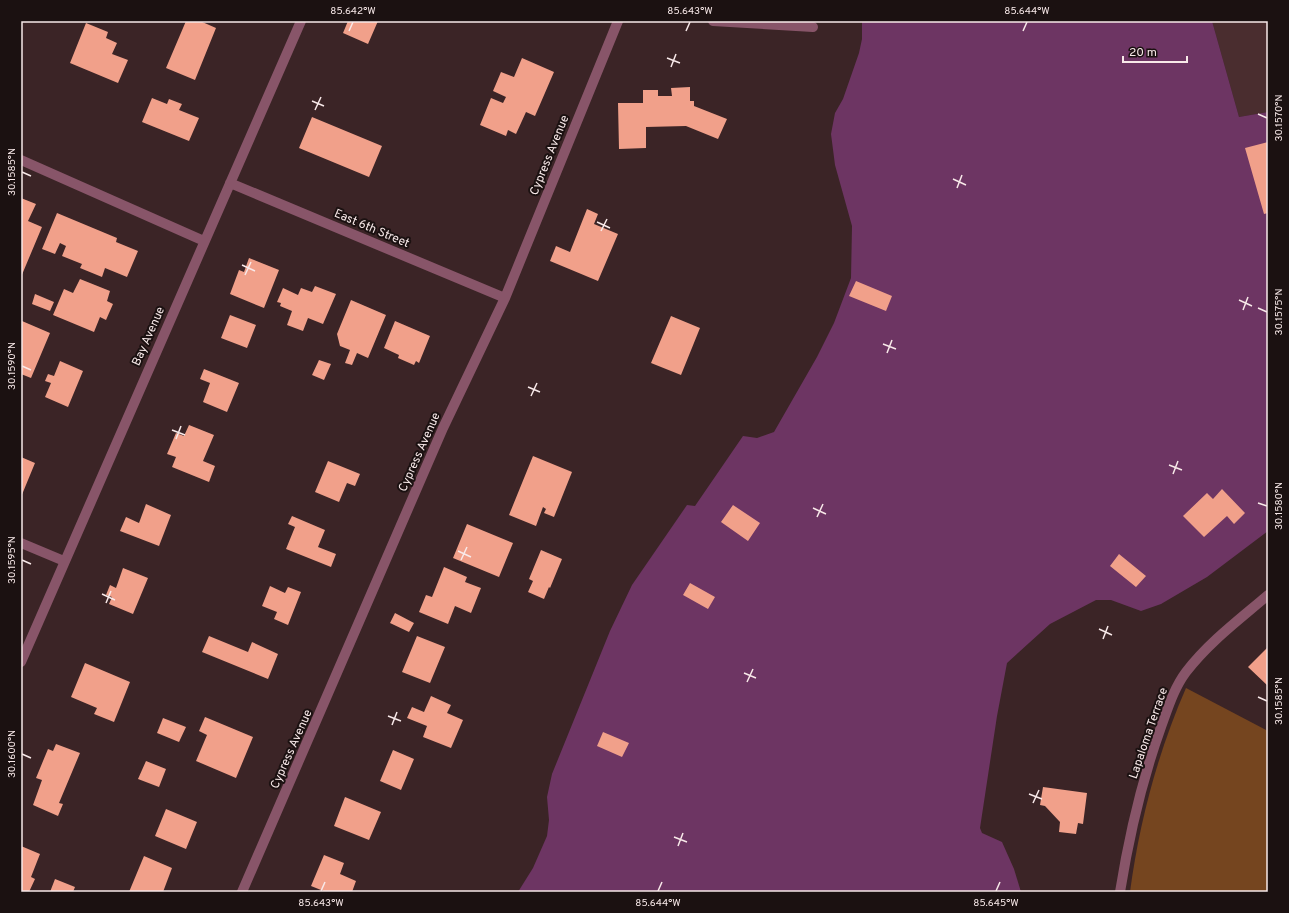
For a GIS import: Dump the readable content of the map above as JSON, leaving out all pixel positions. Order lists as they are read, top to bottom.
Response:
{
  "streets": {
    "street": [
      "Cypress Avenue",
      "East 6th Street",
      "Bay Avenue",
      "Lapaloma Terrace"
    ]
  },
  "crossings": [
    ["Cypress Avenue", "East 6th Street"],
    ["East 6th Street", "Bay Avenue"]
  ],
  "scale_bar": "20 m",
  "coordinates": [
    "85.642°W",
    "85.643°W",
    "85.644°W",
    "30.1570°N",
    "30.1585°N",
    "30.1575°N",
    "30.1590°N",
    "30.1580°N",
    "30.1595°N",
    "30.1600°N",
    "85.645°W"
  ]
}
